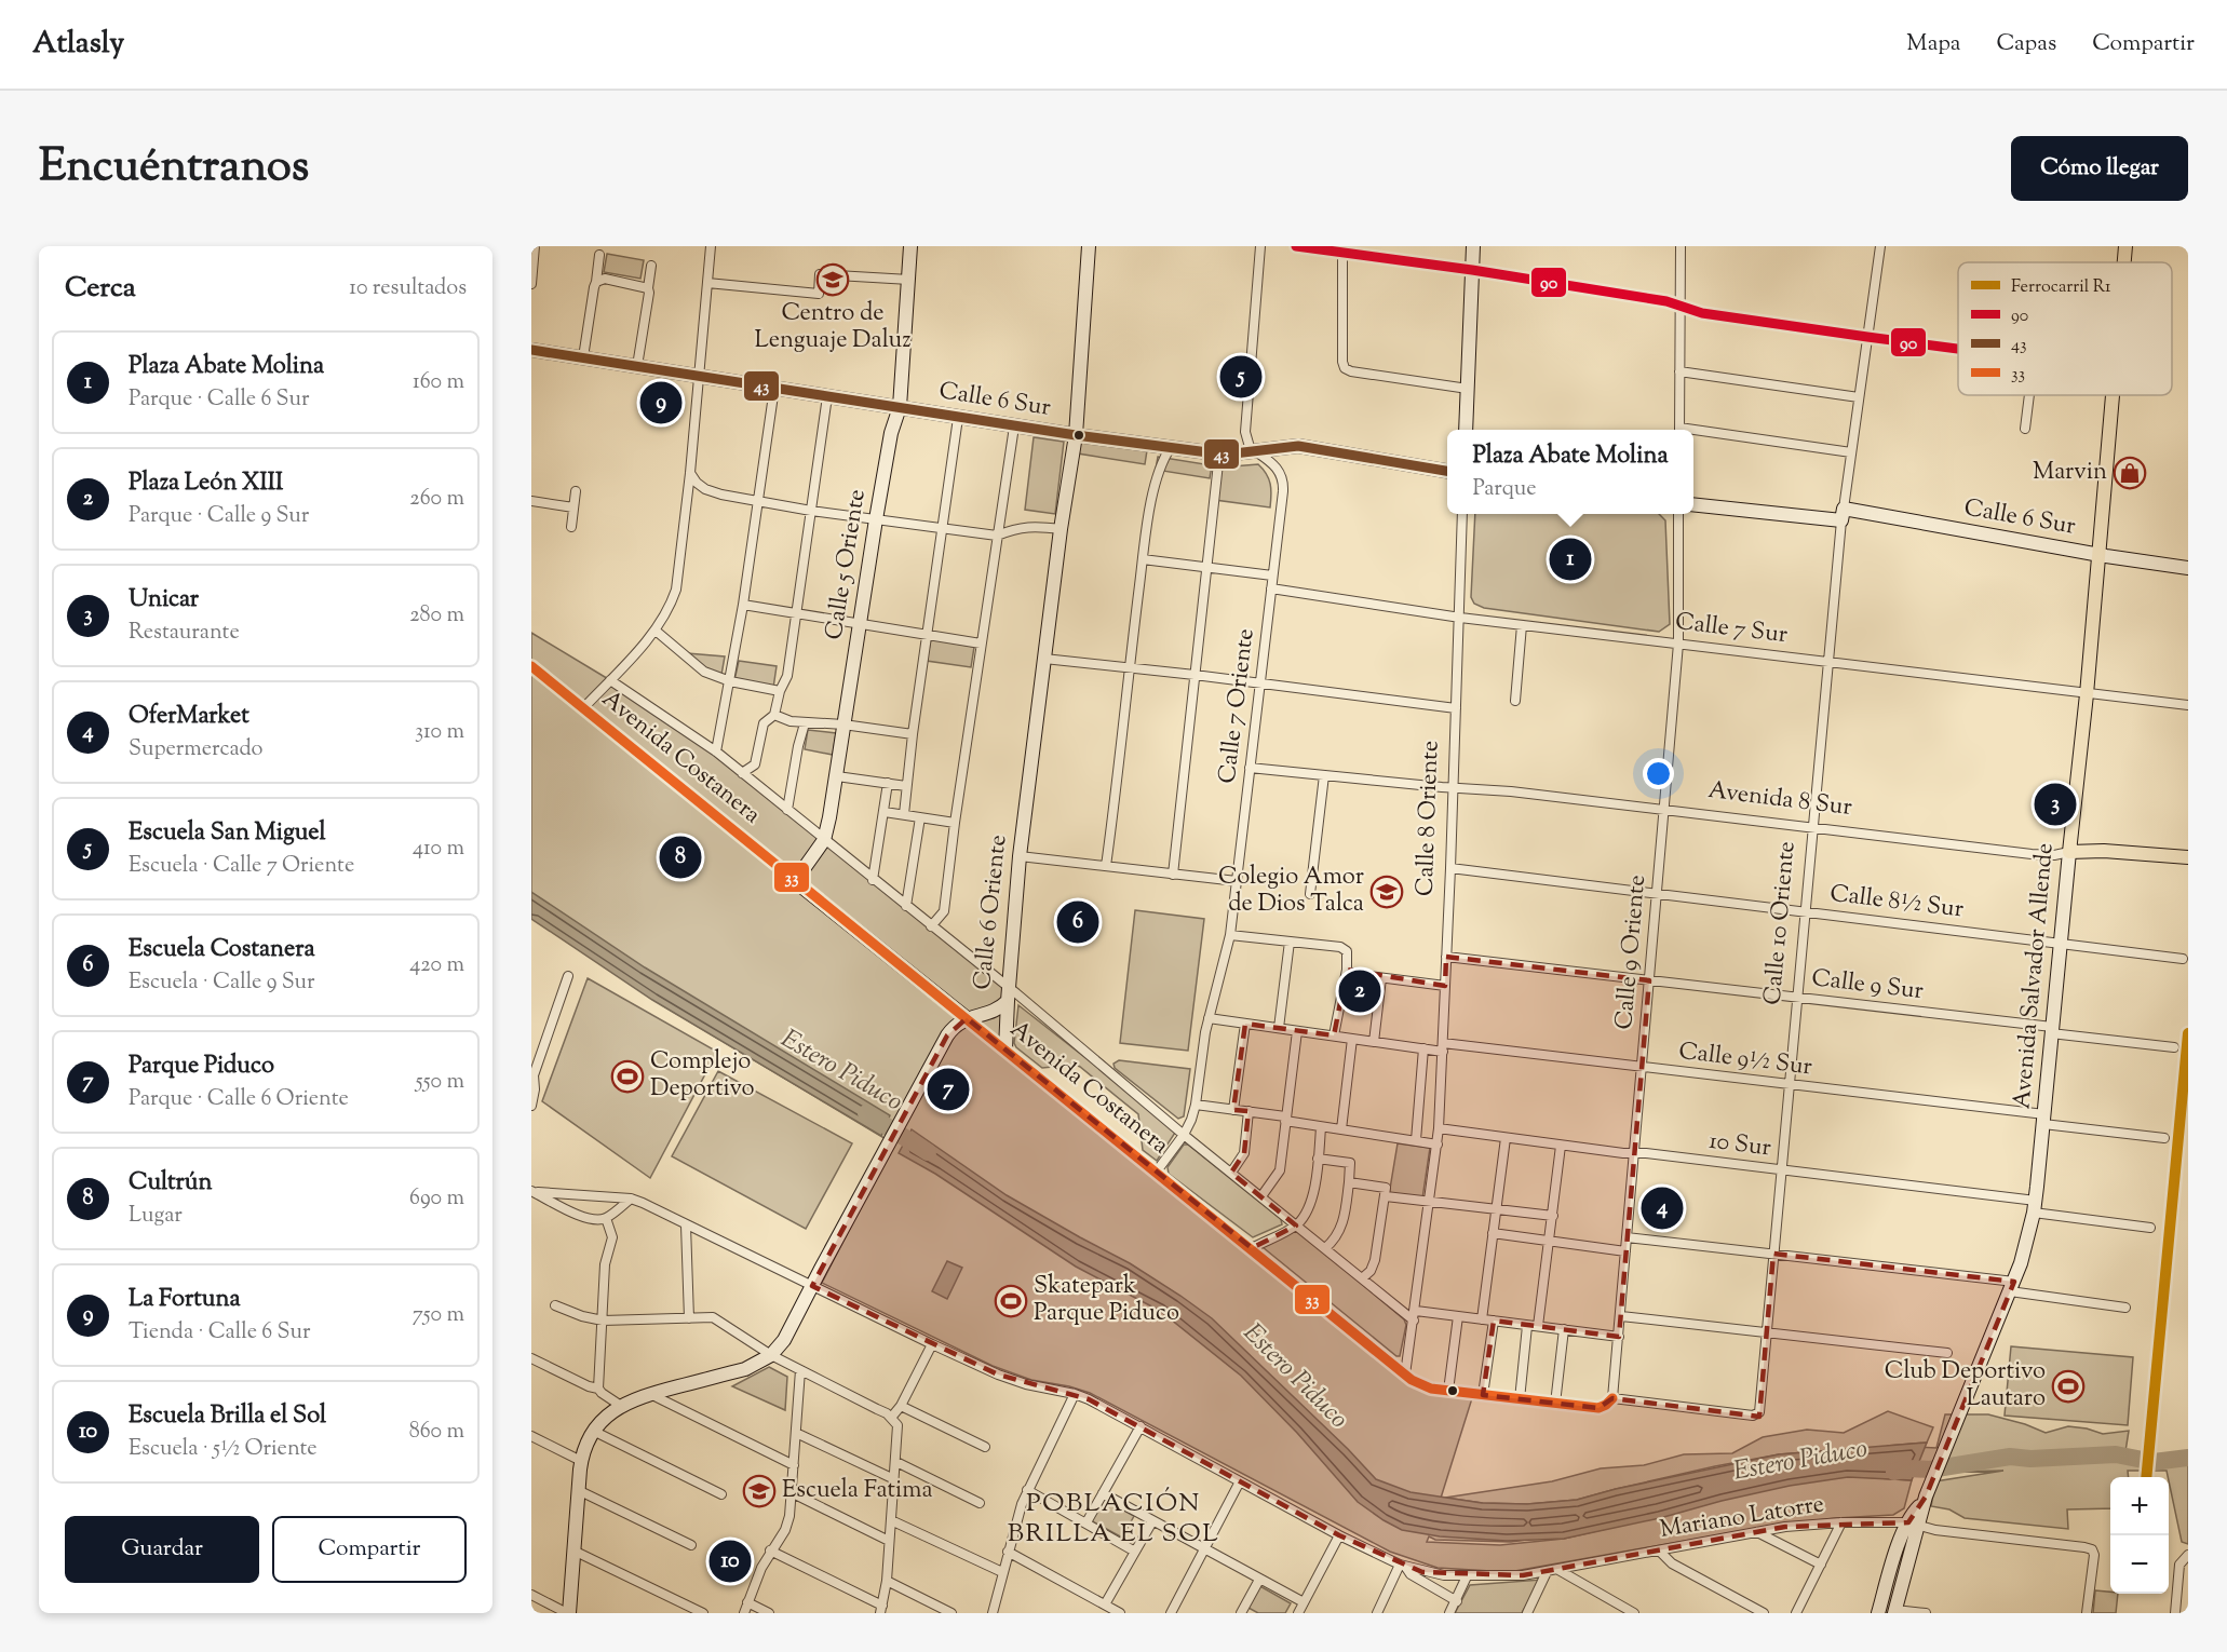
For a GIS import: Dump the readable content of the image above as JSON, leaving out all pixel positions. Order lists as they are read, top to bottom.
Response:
{
  "streets": {
    "main road": ["Avenida 8 Sur", "Avenida Salvador Allende"],
    "street": [
      "Calle 6 Sur",
      "Calle 5 Oriente",
      "Calle 7 Sur",
      "Calle 7 Oriente",
      "Avenida Costanera",
      "Calle 8 Oriente",
      "Calle 8½ Sur",
      "Calle 6 Oriente",
      "Calle 10 Oriente",
      "Calle 9 Oriente",
      "Calle 9 Sur",
      "Calle 9½ Sur",
      "10 Sur",
      "Mariano Latorre"
    ]
  },
  "crossings": [
    ["Calle 6 Sur", "Calle 5 Oriente"],
    ["Calle 6 Sur", "Calle 7 Oriente"],
    ["Calle 6 Sur", "Calle 6 Oriente"],
    ["Calle 6 Sur", "Calle 10 Oriente"],
    ["Calle 6 Sur", "Avenida Salvador Allende"],
    ["Calle 5 Oriente", "Avenida Costanera"],
    ["Calle 7 Sur", "Calle 7 Oriente"],
    ["Calle 7 Sur", "Calle 8 Oriente"],
    ["Calle 7 Sur", "Calle 10 Oriente"],
    ["Calle 7 Sur", "Calle 9 Oriente"],
    ["Calle 7 Sur", "Avenida Salvador Allende"],
    ["Calle 7 Oriente", "Avenida Costanera"],
    ["Calle 7 Oriente", "Avenida 8 Sur"],
    ["Calle 7 Oriente", "Calle 9½ Sur"],
    ["Avenida Costanera", "Calle 8 Oriente"],
    ["Avenida Costanera", "Calle 6 Oriente"],
    ["Avenida Costanera", "Calle 10 Oriente"],
    ["Avenida Costanera", "Calle 9 Oriente"],
    ["Avenida 8 Sur", "Calle 8 Oriente"],
    ["Avenida 8 Sur", "Calle 10 Oriente"],
    ["Avenida 8 Sur", "Calle 9 Oriente"],
    ["Avenida 8 Sur", "Avenida Salvador Allende"],
    ["Calle 8 Oriente", "Calle 8½ Sur"],
    ["Calle 8 Oriente", "Calle 9 Sur"],
    ["Calle 8 Oriente", "Calle 9½ Sur"],
    ["Calle 8 Oriente", "10 Sur"],
    ["Calle 8½ Sur", "Calle 10 Oriente"],
    ["Calle 8½ Sur", "Calle 9 Oriente"],
    ["Calle 8½ Sur", "Avenida Salvador Allende"],
    ["Calle 10 Oriente", "Calle 9 Oriente"],
    ["Calle 10 Oriente", "Calle 9 Sur"],
    ["Calle 10 Oriente", "Calle 9½ Sur"],
    ["Calle 10 Oriente", "10 Sur"],
    ["Calle 9 Oriente", "Calle 9 Sur"],
    ["Calle 9 Oriente", "Calle 9½ Sur"],
    ["Calle 9 Oriente", "10 Sur"],
    ["Avenida Salvador Allende", "Calle 9 Sur"],
    ["Avenida Salvador Allende", "Calle 9½ Sur"],
    ["Avenida Salvador Allende", "10 Sur"],
    ["Avenida Salvador Allende", "Mariano Latorre"]
  ],
  "districts": ["POBLACIÓN BRILLA EL SOL"],
  "water": ["Estero Piduco"],
  "places": {
    "school or university": ["Centro de Lenguaje Daluz", "Colegio Amor de Dios Talca", "Escuela Fatima"],
    "shop": ["Marvin"],
    "sports": ["Complejo Deportivo", "Skatepark Parque Piduco", "Club Deportivo Lautaro"]
  },
  "lines": [
    "transit line 90",
    "transit line 43",
    "transit line 33",
    "rail line R1"
  ],
  "legend": [
    "Ferrocarril R1",
    "90",
    "43",
    "33"
  ],
  "page": {
    "header": "Atlasly",
    "nav": ["Mapa", "Capas", "Compartir"],
    "title": "Encuéntranos",
    "buttons": [
      "Cómo llegar",
      ["Guardar", "Compartir"]
    ],
    "heading": ["Cerca", "10 resultados"],
    "list": [
      {
        "mark": "1",
        "name": "Plaza Abate Molina",
        "note": "Parque · Calle 6 Sur",
        "value": "160 m"
      },
      {
        "mark": "2",
        "name": "Plaza León XIII",
        "note": "Parque · Calle 9 Sur",
        "value": "260 m"
      },
      {
        "mark": "3",
        "name": "Unicar",
        "note": "Restaurante",
        "value": "280 m"
      },
      {
        "mark": "4",
        "name": "OferMarket",
        "note": "Supermercado",
        "value": "310 m"
      },
      {
        "mark": "5",
        "name": "Escuela San Miguel",
        "note": "Escuela · Calle 7 Oriente",
        "value": "410 m"
      },
      {
        "mark": "6",
        "name": "Escuela Costanera",
        "note": "Escuela · Calle 9 Sur",
        "value": "420 m"
      },
      {
        "mark": "7",
        "name": "Parque Piduco",
        "note": "Parque · Calle 6 Oriente",
        "value": "550 m"
      },
      {
        "mark": "8",
        "name": "Cultrún",
        "note": "Lugar",
        "value": "690 m"
      },
      {
        "mark": "9",
        "name": "La Fortuna",
        "note": "Tienda · Calle 6 Sur",
        "value": "750 m"
      },
      {
        "mark": "10",
        "name": "Escuela Brilla el Sol",
        "note": "Escuela · 5½ Oriente",
        "value": "860 m"
      }
    ],
    "pins": [
      "5",
      "9",
      "1",
      "3",
      "8",
      "6",
      "2",
      "7",
      "4",
      "10"
    ],
    "popup": ["Plaza Abate Molina", "Parque"],
    "map_buttons": ["+", "−"]
  }
}
